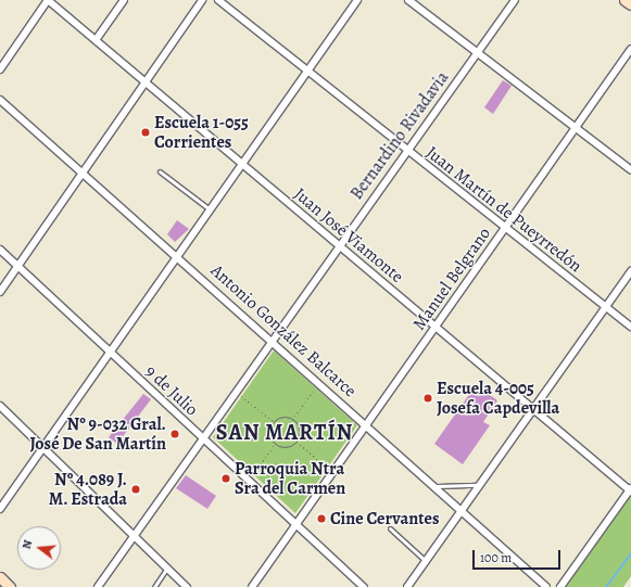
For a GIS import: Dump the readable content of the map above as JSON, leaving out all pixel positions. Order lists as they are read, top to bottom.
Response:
{
  "streets": {
    "street": [
      "Bernardino Rivadavia",
      "Juan Martín de Pueyrredón",
      "Juan José Viamonte",
      "Manuel Belgrano",
      "Antonio González Balcarce",
      "9 de Julio"
    ]
  },
  "crossings": [
    ["Bernardino Rivadavia", "Juan Martín de Pueyrredón"],
    ["Bernardino Rivadavia", "Juan José Viamonte"],
    ["Bernardino Rivadavia", "Antonio González Balcarce"],
    ["Bernardino Rivadavia", "9 de Julio"],
    ["Juan Martín de Pueyrredón", "Manuel Belgrano"],
    ["Juan José Viamonte", "Manuel Belgrano"],
    ["Manuel Belgrano", "Antonio González Balcarce"],
    ["Manuel Belgrano", "9 de Julio"]
  ],
  "districts": ["SAN MARTÍN"],
  "places": [
    "Escuela 1-055 Corrientes",
    "Escuela 4-005 Josefa Capdevilla",
    "Nº 9-032 Gral. José De San Martín",
    "Parroquia Ntra Sra del Carmen",
    "Nº 4.089 J. M. Estrada",
    "Cine Cervantes"
  ],
  "scale_bar": "100 m",
  "north": "left"
}
